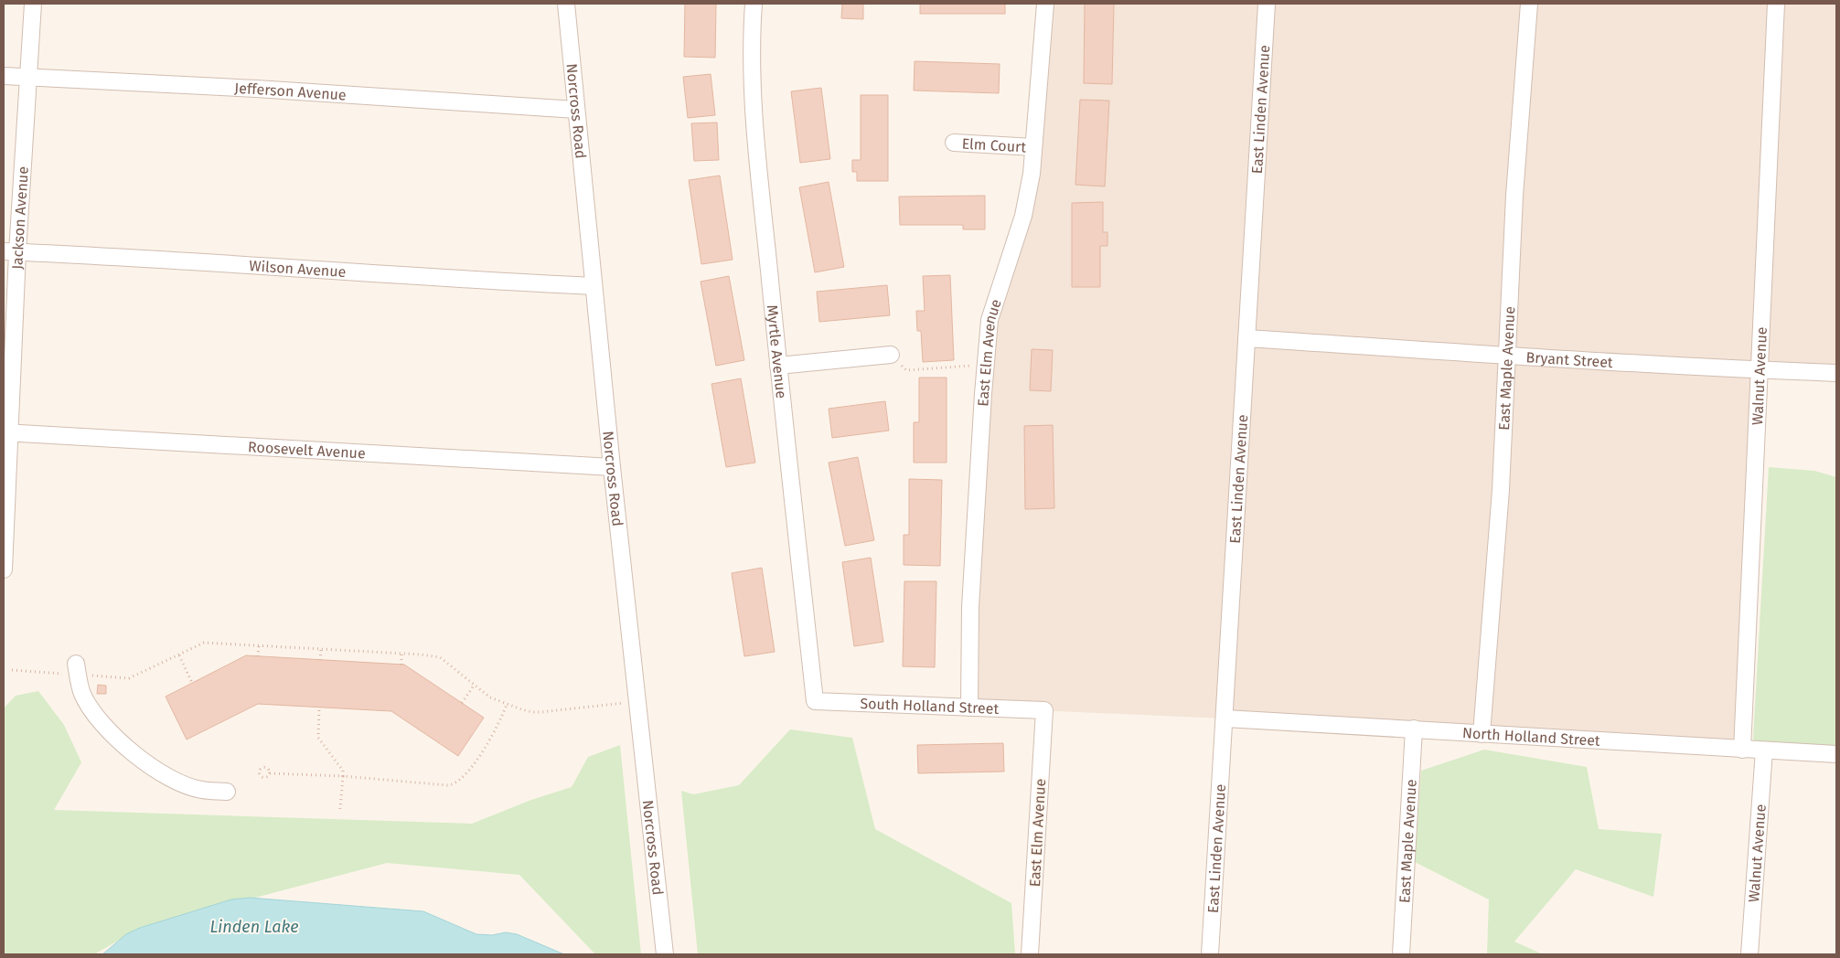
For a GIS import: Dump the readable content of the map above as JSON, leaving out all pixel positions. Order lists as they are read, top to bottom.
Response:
{
  "streets": {
    "street": [
      "Jefferson Avenue",
      "East Linden Avenue",
      "Norcross Road",
      "Elm Court",
      "Jackson Avenue",
      "Wilson Avenue",
      "Myrtle Avenue",
      "East Elm Avenue",
      "Bryant Street",
      "East Maple Avenue",
      "Walnut Avenue",
      "Roosevelt Avenue",
      "South Holland Street",
      "North Holland Street"
    ]
  },
  "crossings": [
    ["Jefferson Avenue", "Norcross Road"],
    ["Jefferson Avenue", "Jackson Avenue"],
    ["East Linden Avenue", "Bryant Street"],
    ["East Linden Avenue", "North Holland Street"],
    ["Norcross Road", "Wilson Avenue"],
    ["Norcross Road", "Roosevelt Avenue"],
    ["Elm Court", "East Elm Avenue"],
    ["Jackson Avenue", "Wilson Avenue"],
    ["Jackson Avenue", "Roosevelt Avenue"],
    ["Myrtle Avenue", "South Holland Street"],
    ["East Elm Avenue", "South Holland Street"],
    ["Bryant Street", "East Maple Avenue"],
    ["Bryant Street", "Walnut Avenue"],
    ["East Maple Avenue", "North Holland Street"],
    ["Walnut Avenue", "North Holland Street"]
  ],
  "water": ["Linden Lake"]
}
